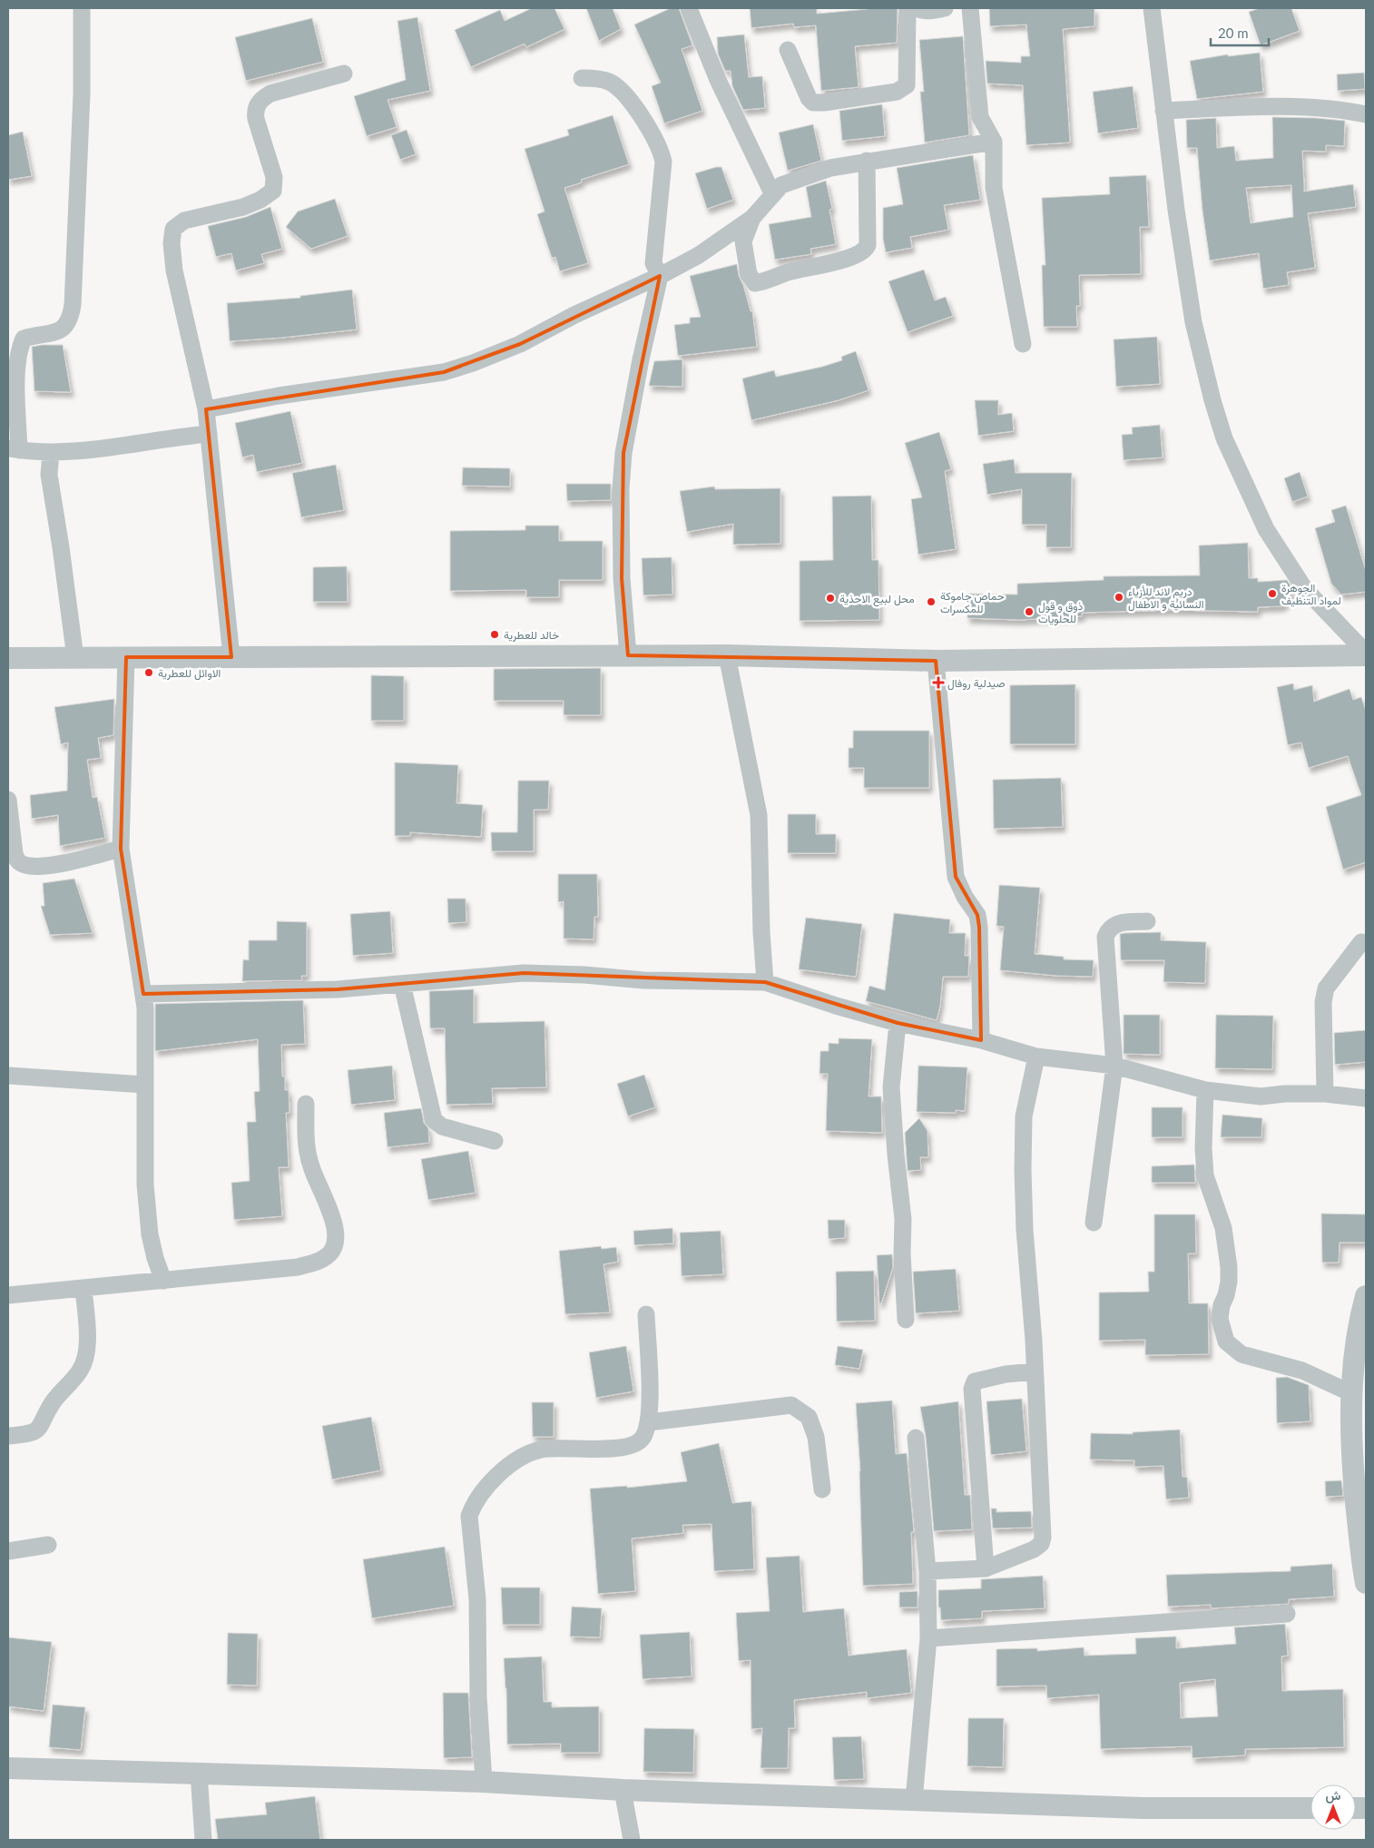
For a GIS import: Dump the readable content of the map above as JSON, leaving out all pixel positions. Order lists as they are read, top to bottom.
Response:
{
  "places": {
    "other": [
      "الجوهرة لمواد التنظيف",
      "دريم لاند للأزياء النسائية و الاطفال",
      "محل لبيع الاحذية",
      "حماص جاموكة للمكسرات",
      "ذوق و قول للحلويات",
      "خالد للعطرية",
      "الاوائل للعطرية"
    ],
    "health": ["صيدلية روفال"]
  },
  "scale_bar": "20 m",
  "north": "top"
}
